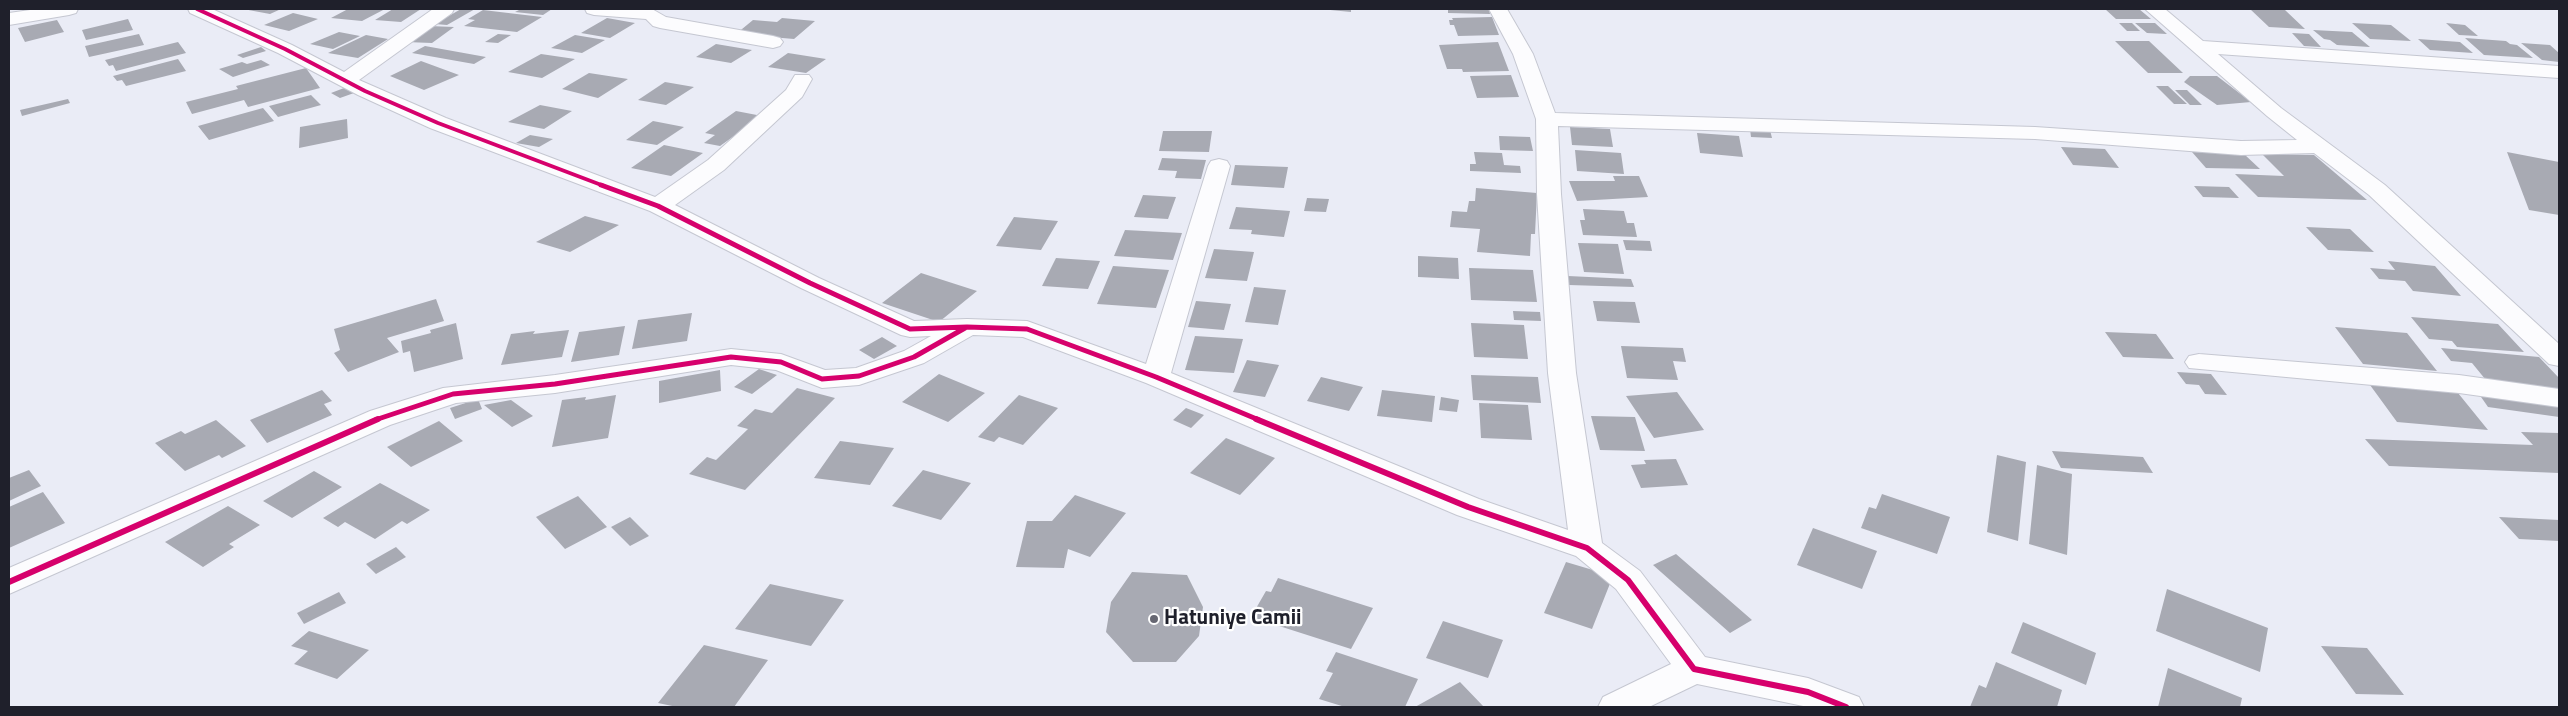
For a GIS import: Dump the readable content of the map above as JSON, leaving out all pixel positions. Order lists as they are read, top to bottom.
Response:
{
  "places": ["Hatuniye Camii"]
}
